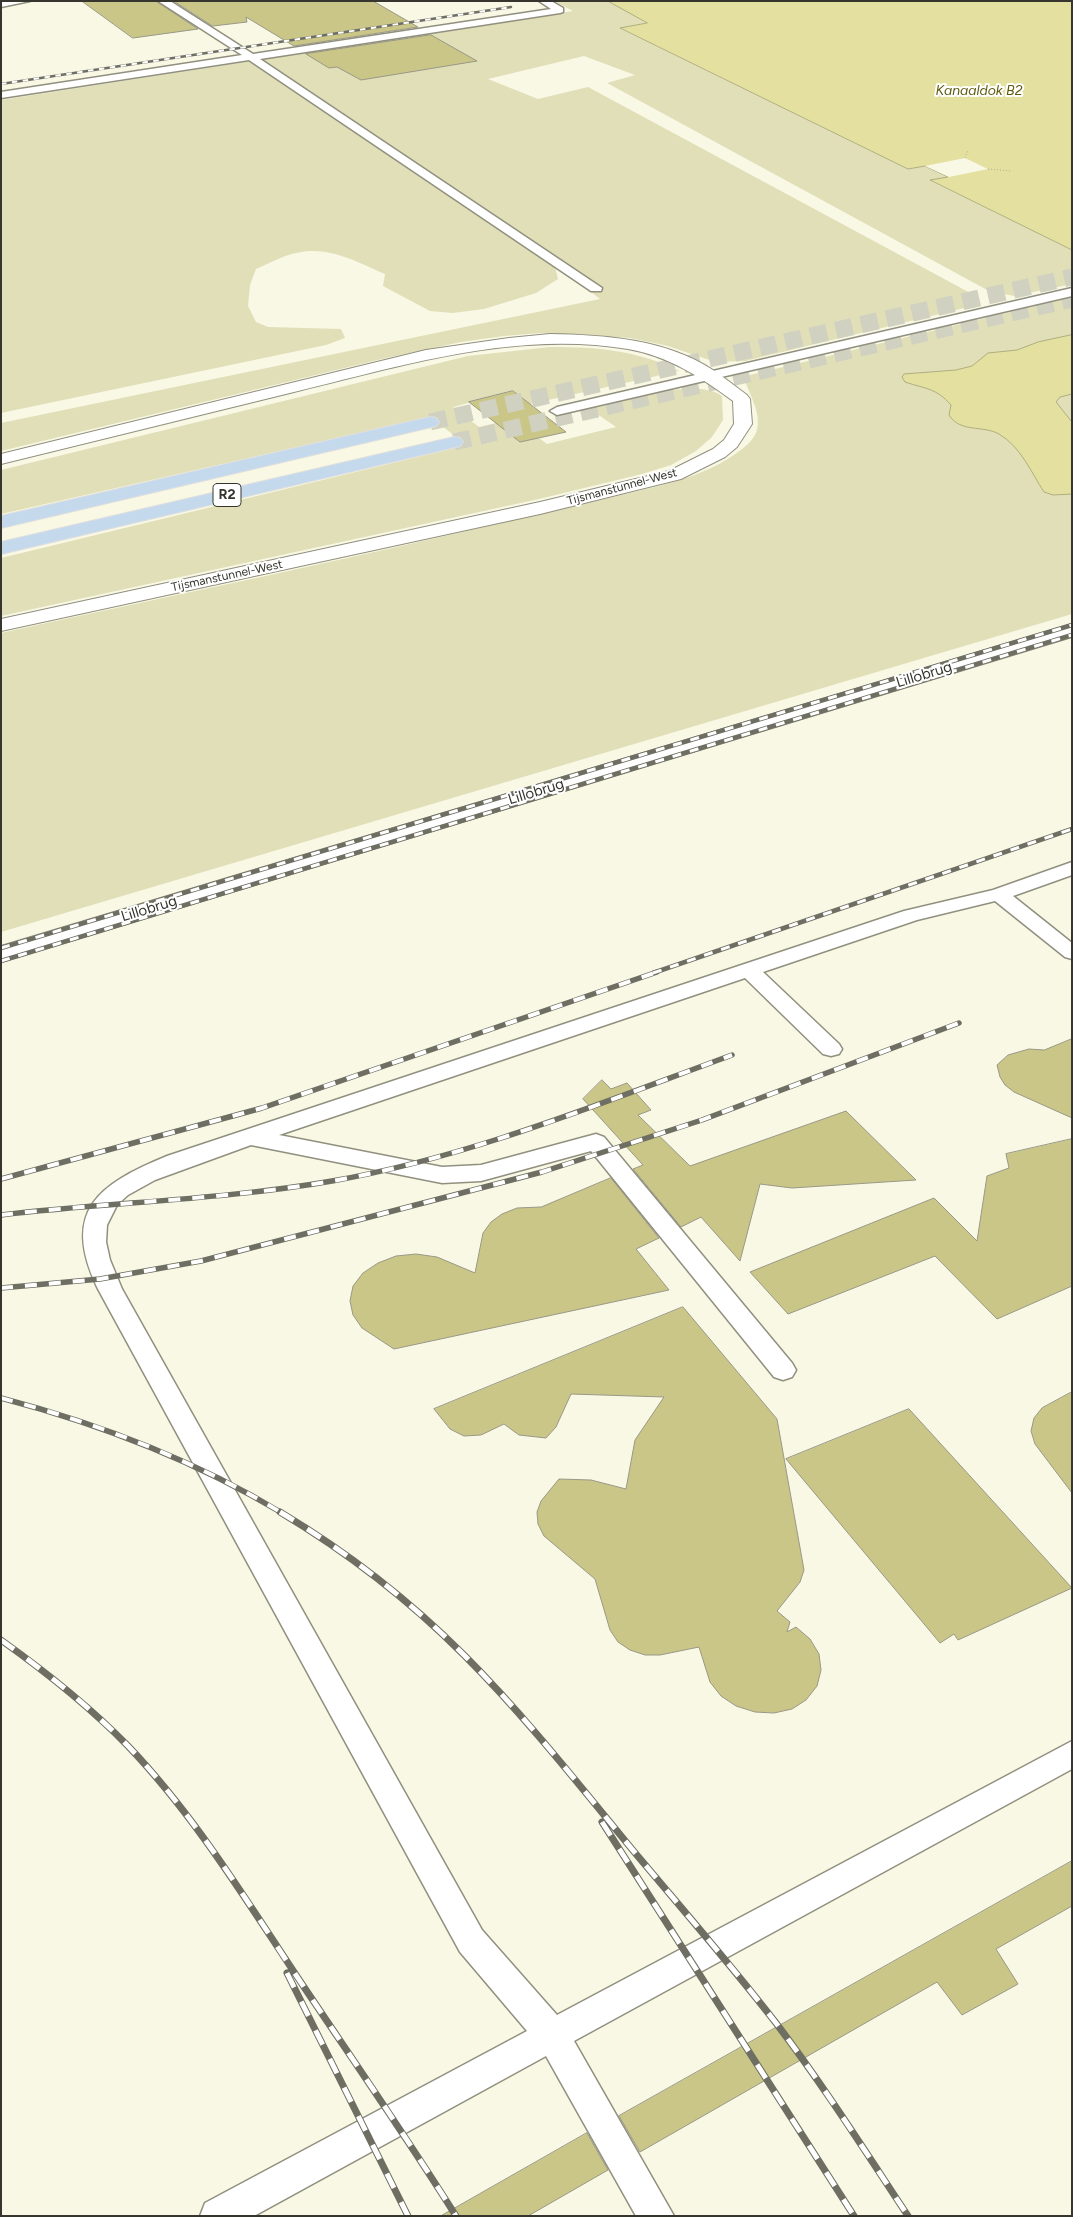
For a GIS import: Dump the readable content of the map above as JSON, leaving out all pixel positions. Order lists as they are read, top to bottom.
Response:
{
  "streets": {
    "highway": ["R2"],
    "street": ["Tijsmanstunnel-West", "Lillobrug"]
  },
  "water": ["Kanaaldok B2"]
}
